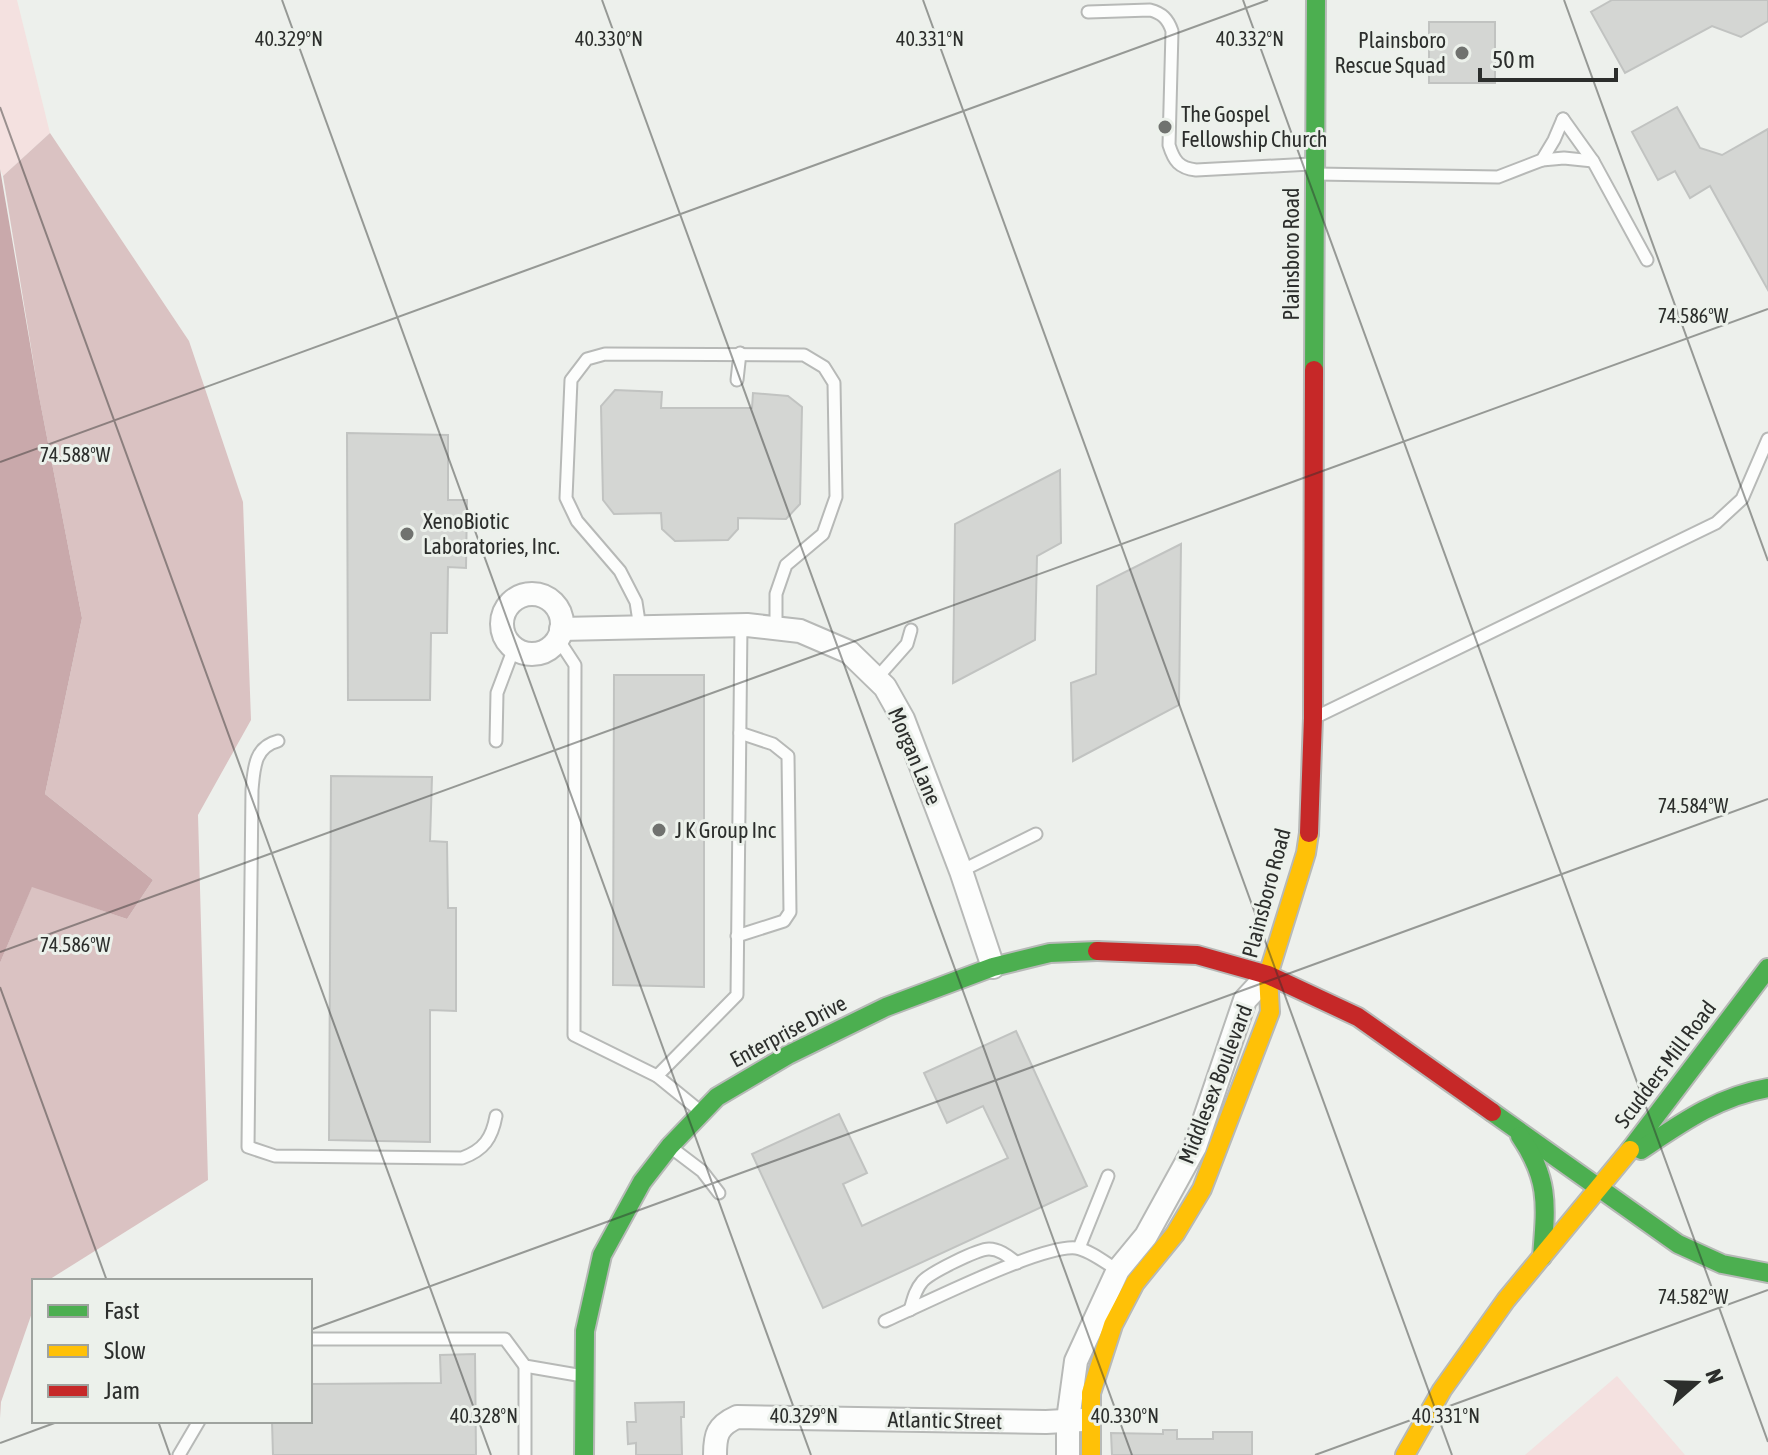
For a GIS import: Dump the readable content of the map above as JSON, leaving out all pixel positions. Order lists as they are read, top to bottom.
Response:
{
  "streets": {
    "street": [
      "Plainsboro Road",
      "Morgan Lane",
      "Enterprise Drive",
      "Scudders Mill Road",
      "Middlesex Boulevard",
      "Atlantic Street"
    ]
  },
  "crossings": [
    ["Plainsboro Road", "Enterprise Drive"],
    ["Plainsboro Road", "Scudders Mill Road"],
    ["Plainsboro Road", "Middlesex Boulevard"],
    ["Morgan Lane", "Enterprise Drive"],
    ["Enterprise Drive", "Middlesex Boulevard"],
    ["Middlesex Boulevard", "Atlantic Street"]
  ],
  "places": [
    "Plainsboro Rescue Squad",
    "The Gospel Fellowship Church",
    "XenoBiotic Laboratories, Inc.",
    "J K Group Inc"
  ],
  "legend": ["Fast", "Slow", "Jam"],
  "scale_bar": "50 m",
  "north": "right",
  "coordinates": [
    "40.329°N",
    "40.330°N",
    "40.331°N",
    "40.332°N",
    "74.586°W",
    "74.588°W",
    "74.584°W",
    "74.582°W",
    "40.328°N"
  ]
}
